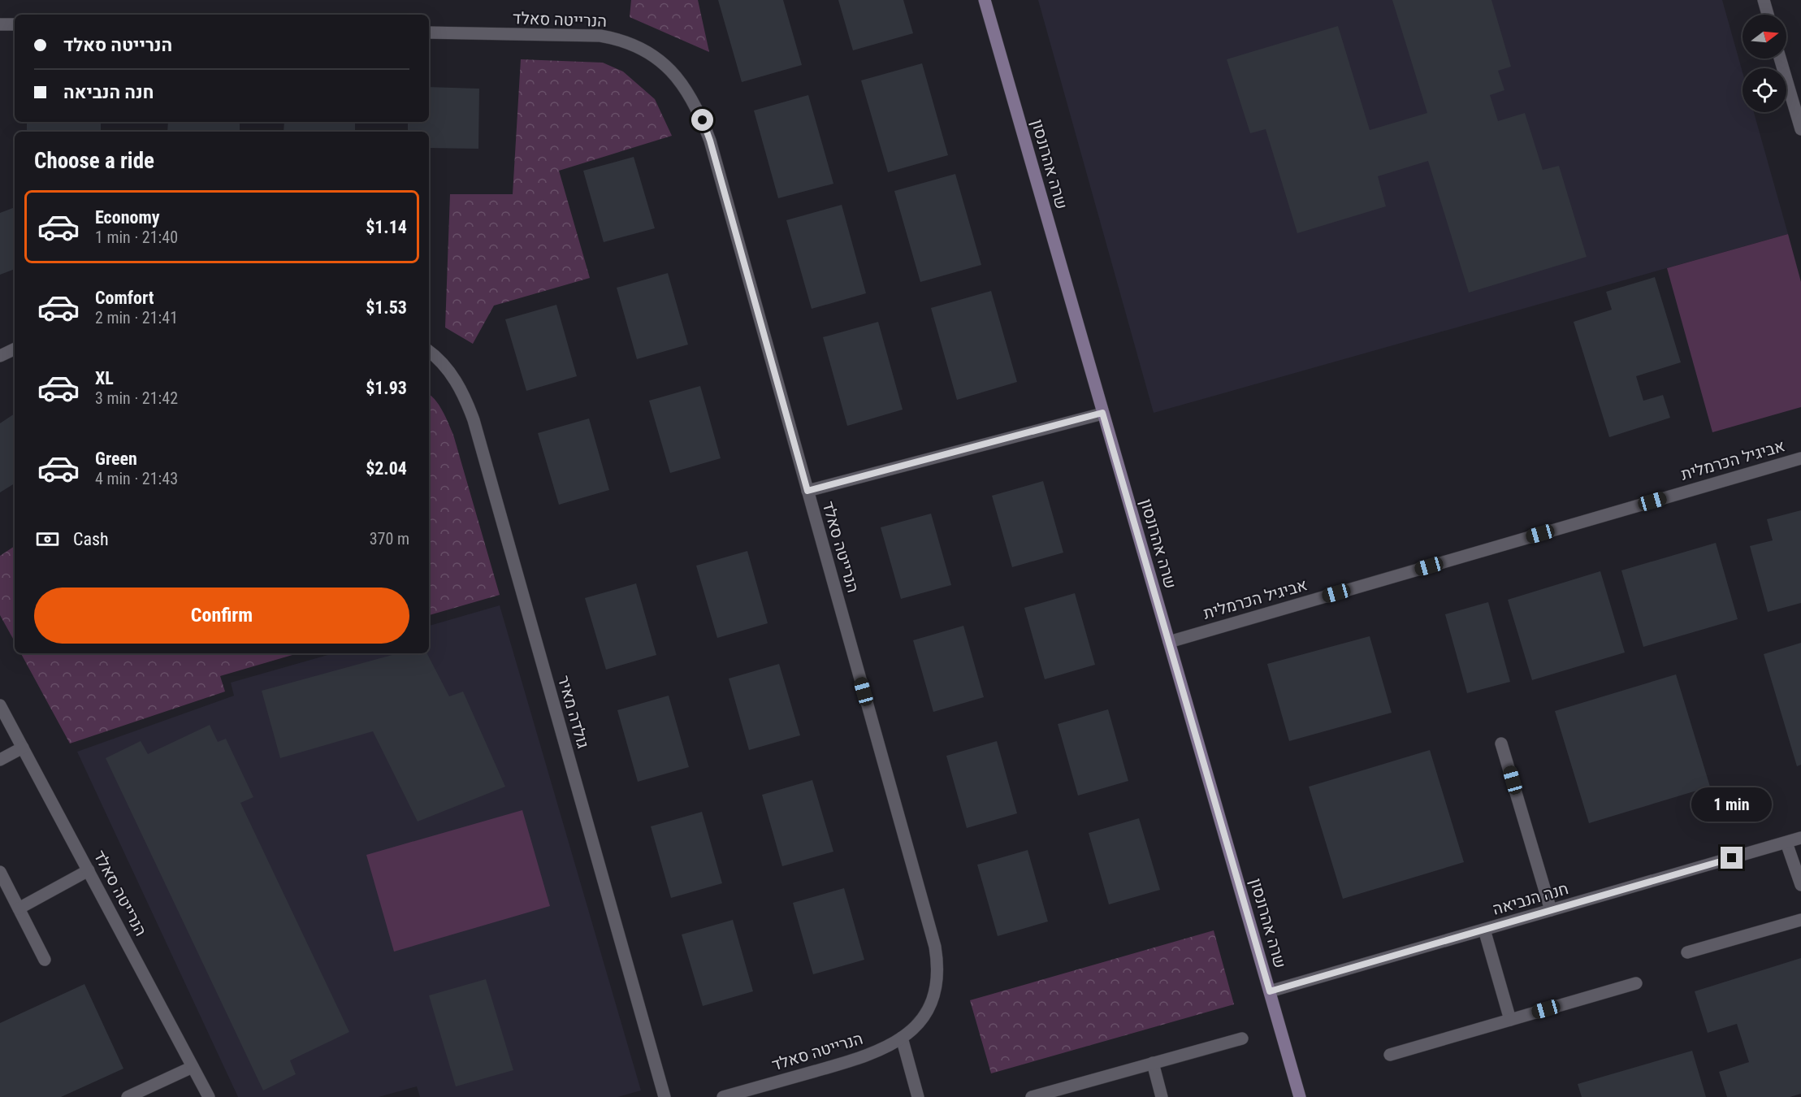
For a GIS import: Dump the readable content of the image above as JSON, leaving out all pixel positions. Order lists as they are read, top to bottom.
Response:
{
  "streets": {
    "street": [
      "הנרייטה סאלד",
      "שרה אהרונסון",
      "אביגיל הכרמלית",
      "גולדה מאיר",
      "חנה הנביאה"
    ]
  },
  "crossings": [
    ["שרה אהרונסון", "אביגיל הכרמלית"],
    ["שרה אהרונסון", "חנה הנביאה"]
  ],
  "north": "right",
  "page": {
    "banner": ["הנרייטה סאלד", "חנה הנביאה"],
    "heading": "Choose a ride",
    "list": [
      {
        "name": "Economy",
        "note": "1 min · 21:40",
        "value": "$1.14"
      },
      {
        "name": "Comfort",
        "note": "2 min · 21:41",
        "value": "$1.53"
      },
      {
        "name": "XL",
        "note": "3 min · 21:42",
        "value": "$1.93"
      },
      {
        "name": "Green",
        "note": "4 min · 21:43",
        "value": "$2.04"
      }
    ],
    "pay": ["Cash", "370 m"],
    "buttons": "Confirm",
    "bubble": "1 min"
  }
}
